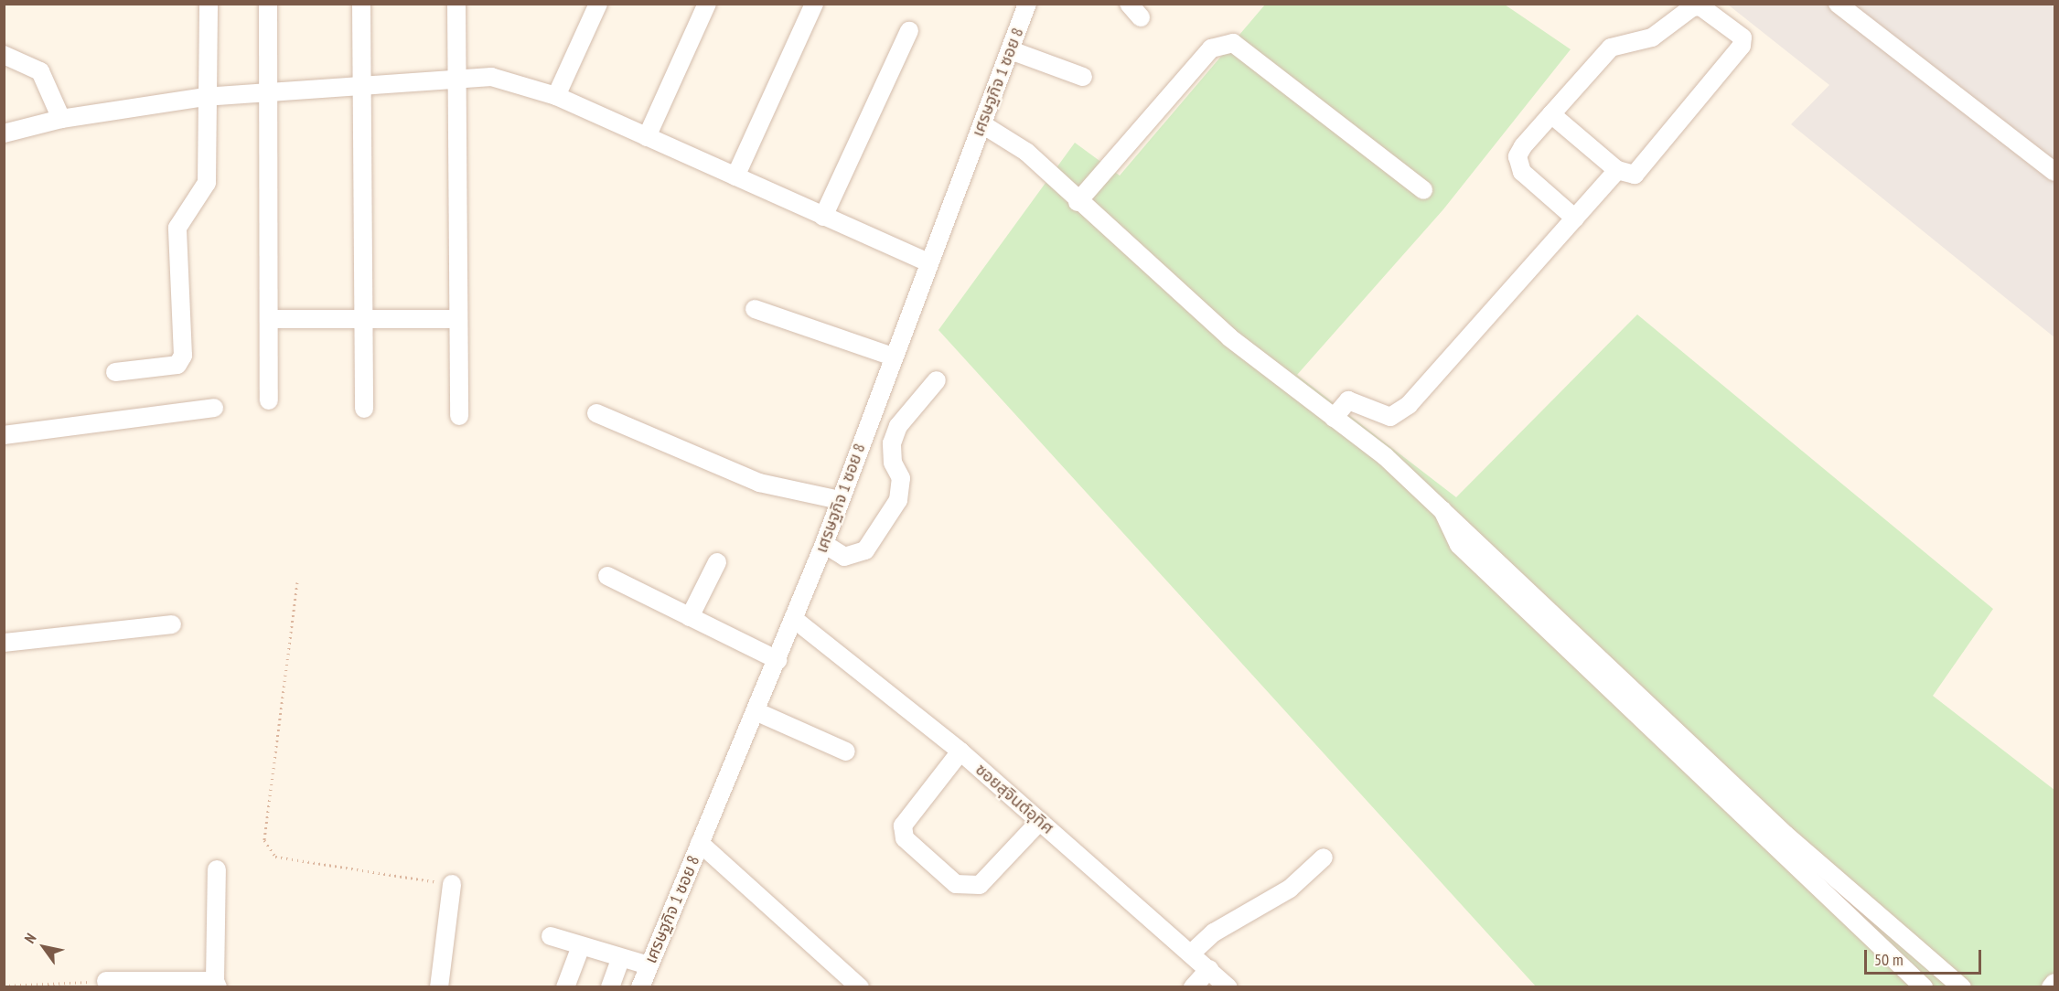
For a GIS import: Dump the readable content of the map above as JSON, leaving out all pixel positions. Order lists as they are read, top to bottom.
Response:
{
  "streets": {
    "street": ["เศรษฐกิจ 1 ซอย 8", "ซอยสุจินต์อุทิศ"]
  },
  "crossings": [
    ["เศรษฐกิจ 1 ซอย 8", "ซอยสุจินต์อุทิศ"]
  ],
  "scale_bar": "50 m",
  "north": "top left"
}
